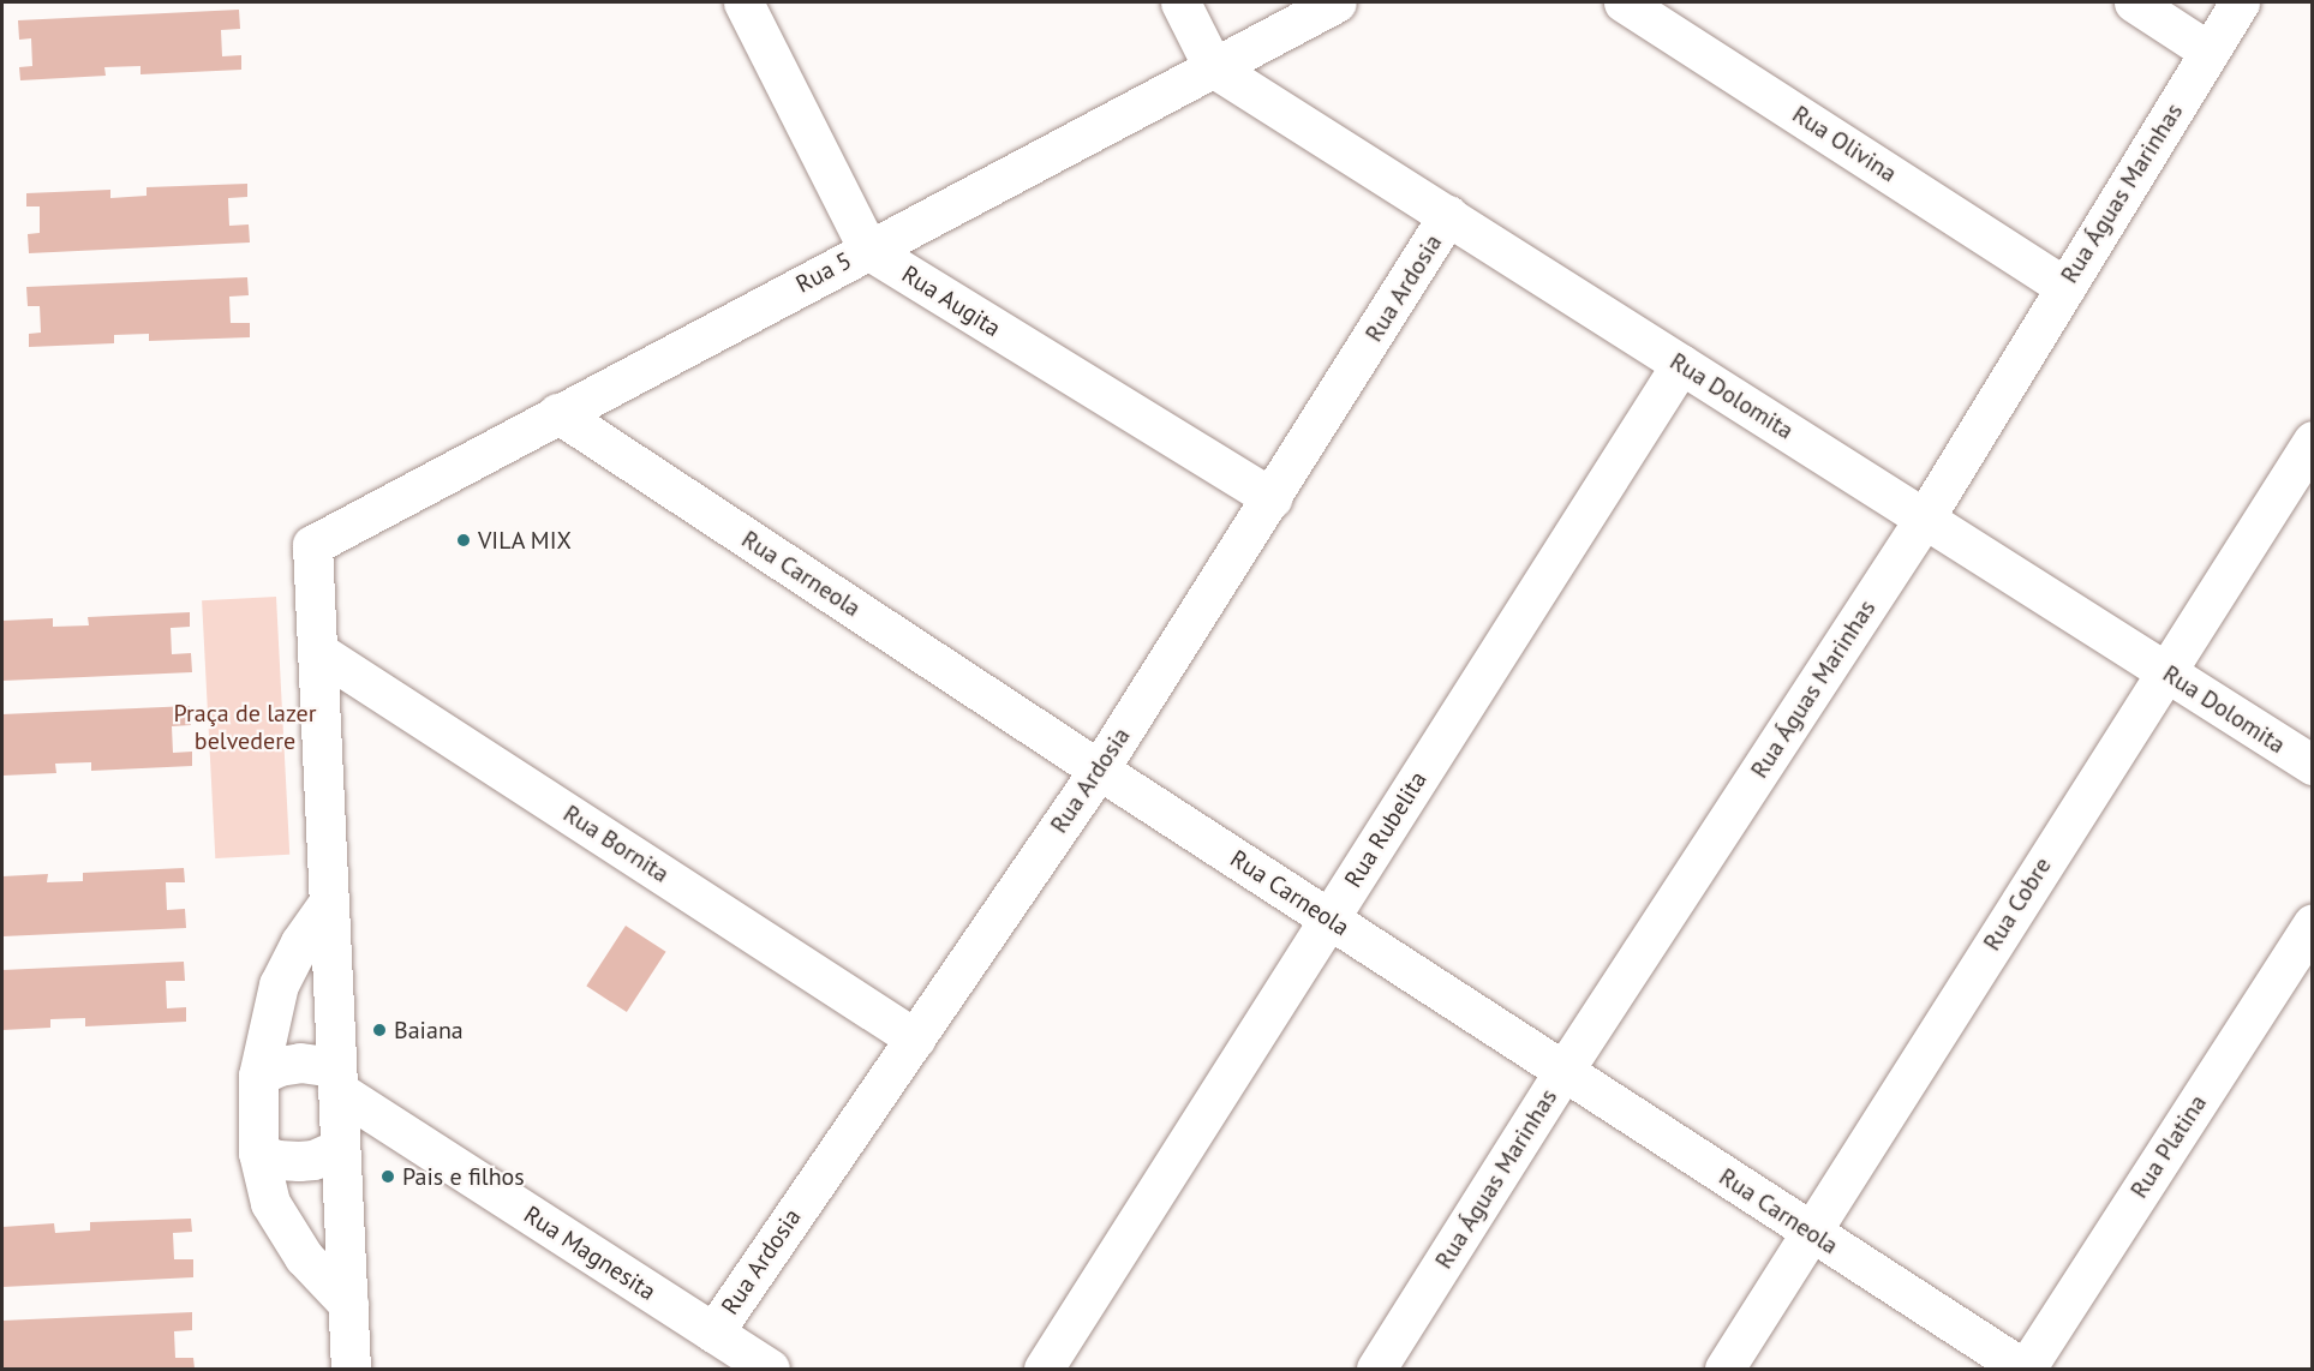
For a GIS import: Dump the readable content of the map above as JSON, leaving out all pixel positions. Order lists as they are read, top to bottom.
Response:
{
  "streets": {
    "street": [
      "Rua Olivina",
      "Rua Águas Marinhas",
      "Rua 5",
      "Rua Ardosia",
      "Rua Augita",
      "Rua Dolomita",
      "Rua Carneola",
      "Rua Rubelita",
      "Rua Bornita",
      "Rua Cobre",
      "Rua Platina",
      "Rua Magnesita"
    ]
  },
  "crossings": [
    ["Rua Olivina", "Rua Águas Marinhas"],
    ["Rua Águas Marinhas", "Rua Dolomita"],
    ["Rua Águas Marinhas", "Rua Carneola"],
    ["Rua 5", "Rua Augita"],
    ["Rua 5", "Rua Dolomita"],
    ["Rua 5", "Rua Carneola"],
    ["Rua 5", "Rua Bornita"],
    ["Rua Ardosia", "Rua Augita"],
    ["Rua Ardosia", "Rua Dolomita"],
    ["Rua Ardosia", "Rua Carneola"],
    ["Rua Ardosia", "Rua Bornita"],
    ["Rua Ardosia", "Rua Magnesita"],
    ["Rua Dolomita", "Rua Rubelita"],
    ["Rua Dolomita", "Rua Cobre"],
    ["Rua Carneola", "Rua Rubelita"],
    ["Rua Carneola", "Rua Cobre"],
    ["Rua Carneola", "Rua Platina"]
  ],
  "parks": ["Praça de lazer belvedere"],
  "places": ["VILA MIX", "Baiana", "Pais e filhos"]
}
